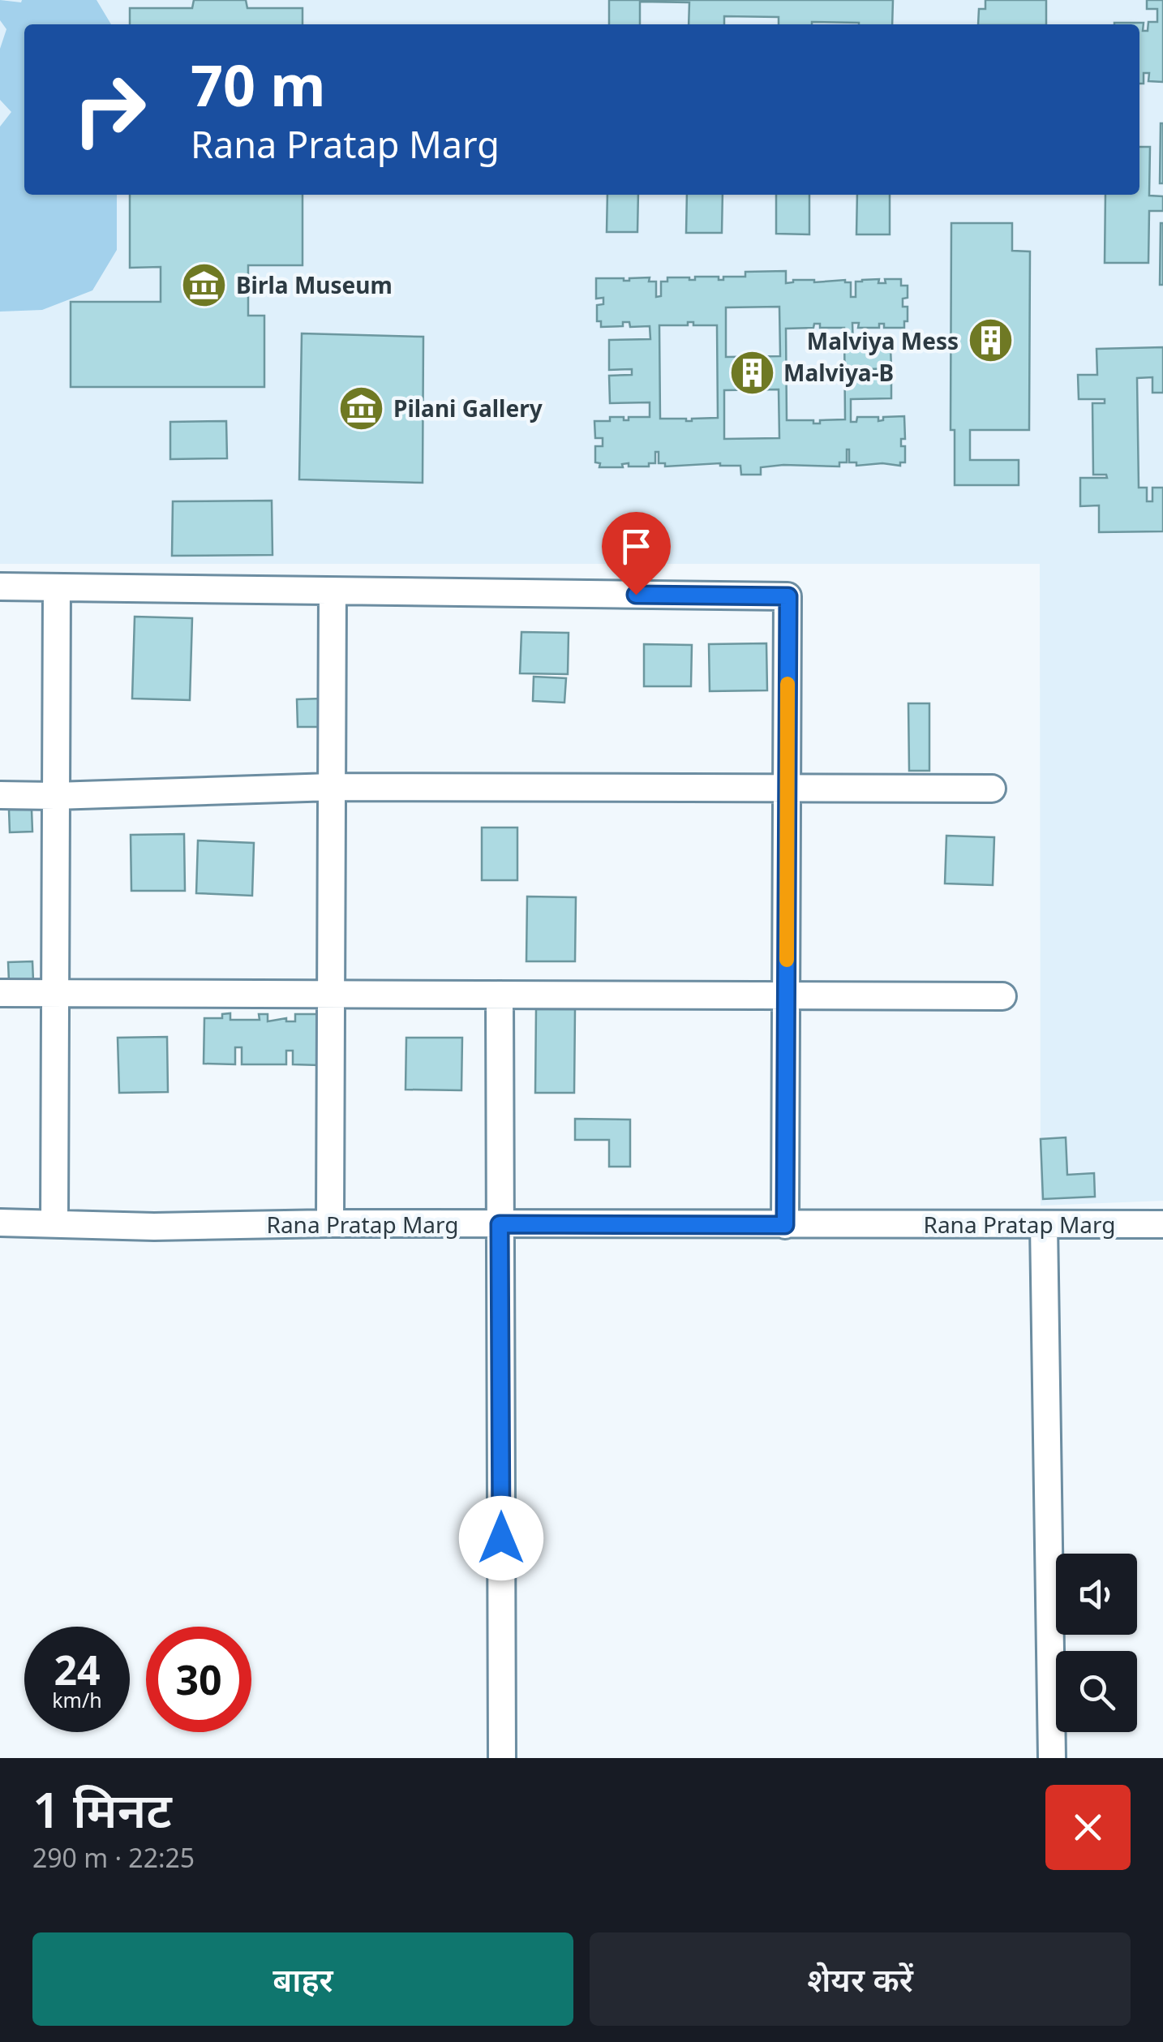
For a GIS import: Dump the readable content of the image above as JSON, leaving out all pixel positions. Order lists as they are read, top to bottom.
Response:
{
  "streets": {
    "street": ["Rana Pratap Marg"]
  },
  "places": {
    "museum": ["Birla Museum", "Pilani Gallery"],
    "building": ["Malviya Mess", "Malviya-B"]
  },
  "page": {
    "turn": ["70 m", "Rana Pratap Marg"],
    "speed": "24 km/h",
    "limit": "30",
    "heading": ["1 मिनट", "290 m · 22:25"],
    "buttons": ["बाहर", "शेयर करें"]
  }
}
